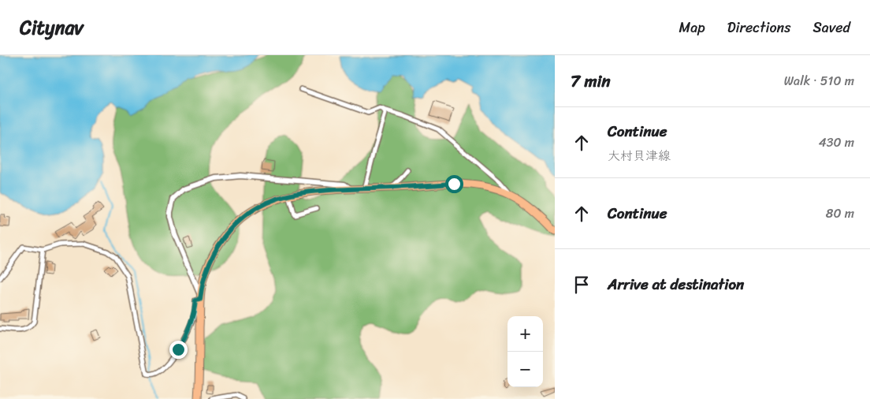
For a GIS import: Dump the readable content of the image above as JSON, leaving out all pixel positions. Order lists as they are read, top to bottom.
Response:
{
  "page": {
    "header": "Citynav",
    "nav": ["Map", "Directions", "Saved"],
    "heading": ["7 min", "Walk · 510 m"],
    "list": [
      ["Continue", "大村貝津線", "430 m"],
      ["Continue", "80 m"],
      "Arrive at destination"
    ],
    "map_buttons": ["+", "−"]
  }
}
